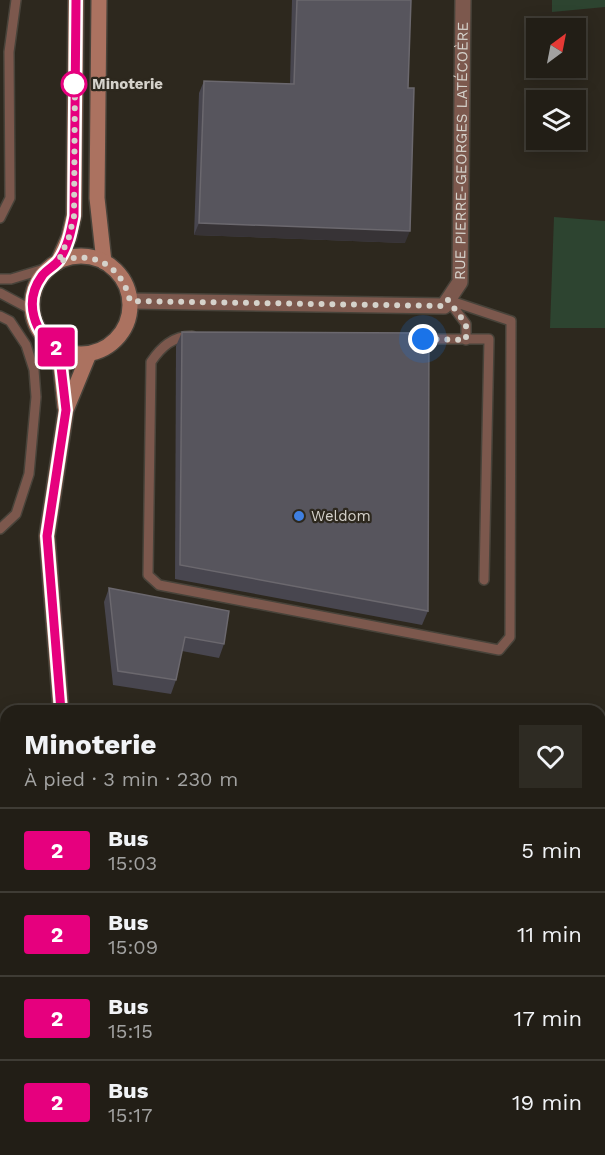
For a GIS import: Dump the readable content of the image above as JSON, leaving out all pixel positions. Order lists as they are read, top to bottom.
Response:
{
  "streets": {
    "street": ["RUE PIERRE-GEORGES LATÉCOÈRE"]
  },
  "places": ["Minoterie", "Weldom"],
  "lines": ["bus line 2"],
  "north": "top right",
  "page": {
    "on_map": "2",
    "heading": ["Minoterie", "À pied · 3 min · 230 m"],
    "list": [
      {
        "mark": "2",
        "name": "Bus",
        "note": "15:03",
        "value": "5 min"
      },
      {
        "mark": "2",
        "name": "Bus",
        "note": "15:09",
        "value": "11 min"
      },
      {
        "mark": "2",
        "name": "Bus",
        "note": "15:15",
        "value": "17 min"
      },
      {
        "mark": "2",
        "name": "Bus",
        "note": "15:17",
        "value": "19 min"
      }
    ]
  }
}
